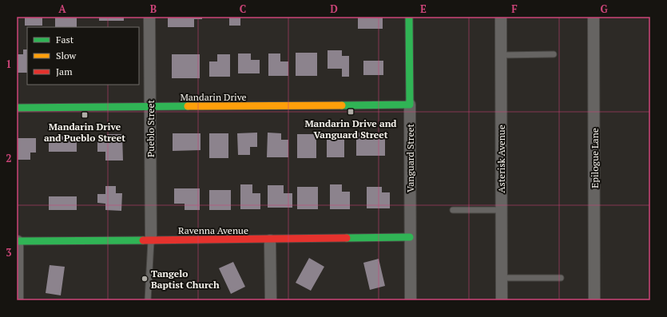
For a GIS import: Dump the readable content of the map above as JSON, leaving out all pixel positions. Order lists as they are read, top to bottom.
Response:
{
  "streets": {
    "street": [
      "Mandarin Drive",
      "Pueblo Street",
      "Vanguard Street",
      "Epilogue Lane",
      "Asterisk Avenue",
      "Ravenna Avenue"
    ]
  },
  "crossings": [
    ["Mandarin Drive", "Pueblo Street"],
    ["Mandarin Drive", "Vanguard Street"],
    ["Pueblo Street", "Ravenna Avenue"],
    ["Vanguard Street", "Ravenna Avenue"]
  ],
  "places": {
    "transit": ["Mandarin Drive and Vanguard Street", "Mandarin Drive and Pueblo Street"],
    "other": ["Tangelo Baptist Church"]
  },
  "legend": ["Fast", "Slow", "Jam"],
  "grid": {
    "columns": [
      "A",
      "B",
      "C",
      "D",
      "E",
      "F",
      "G"
    ],
    "rows": ["1", "2", "3"]
  }
}
